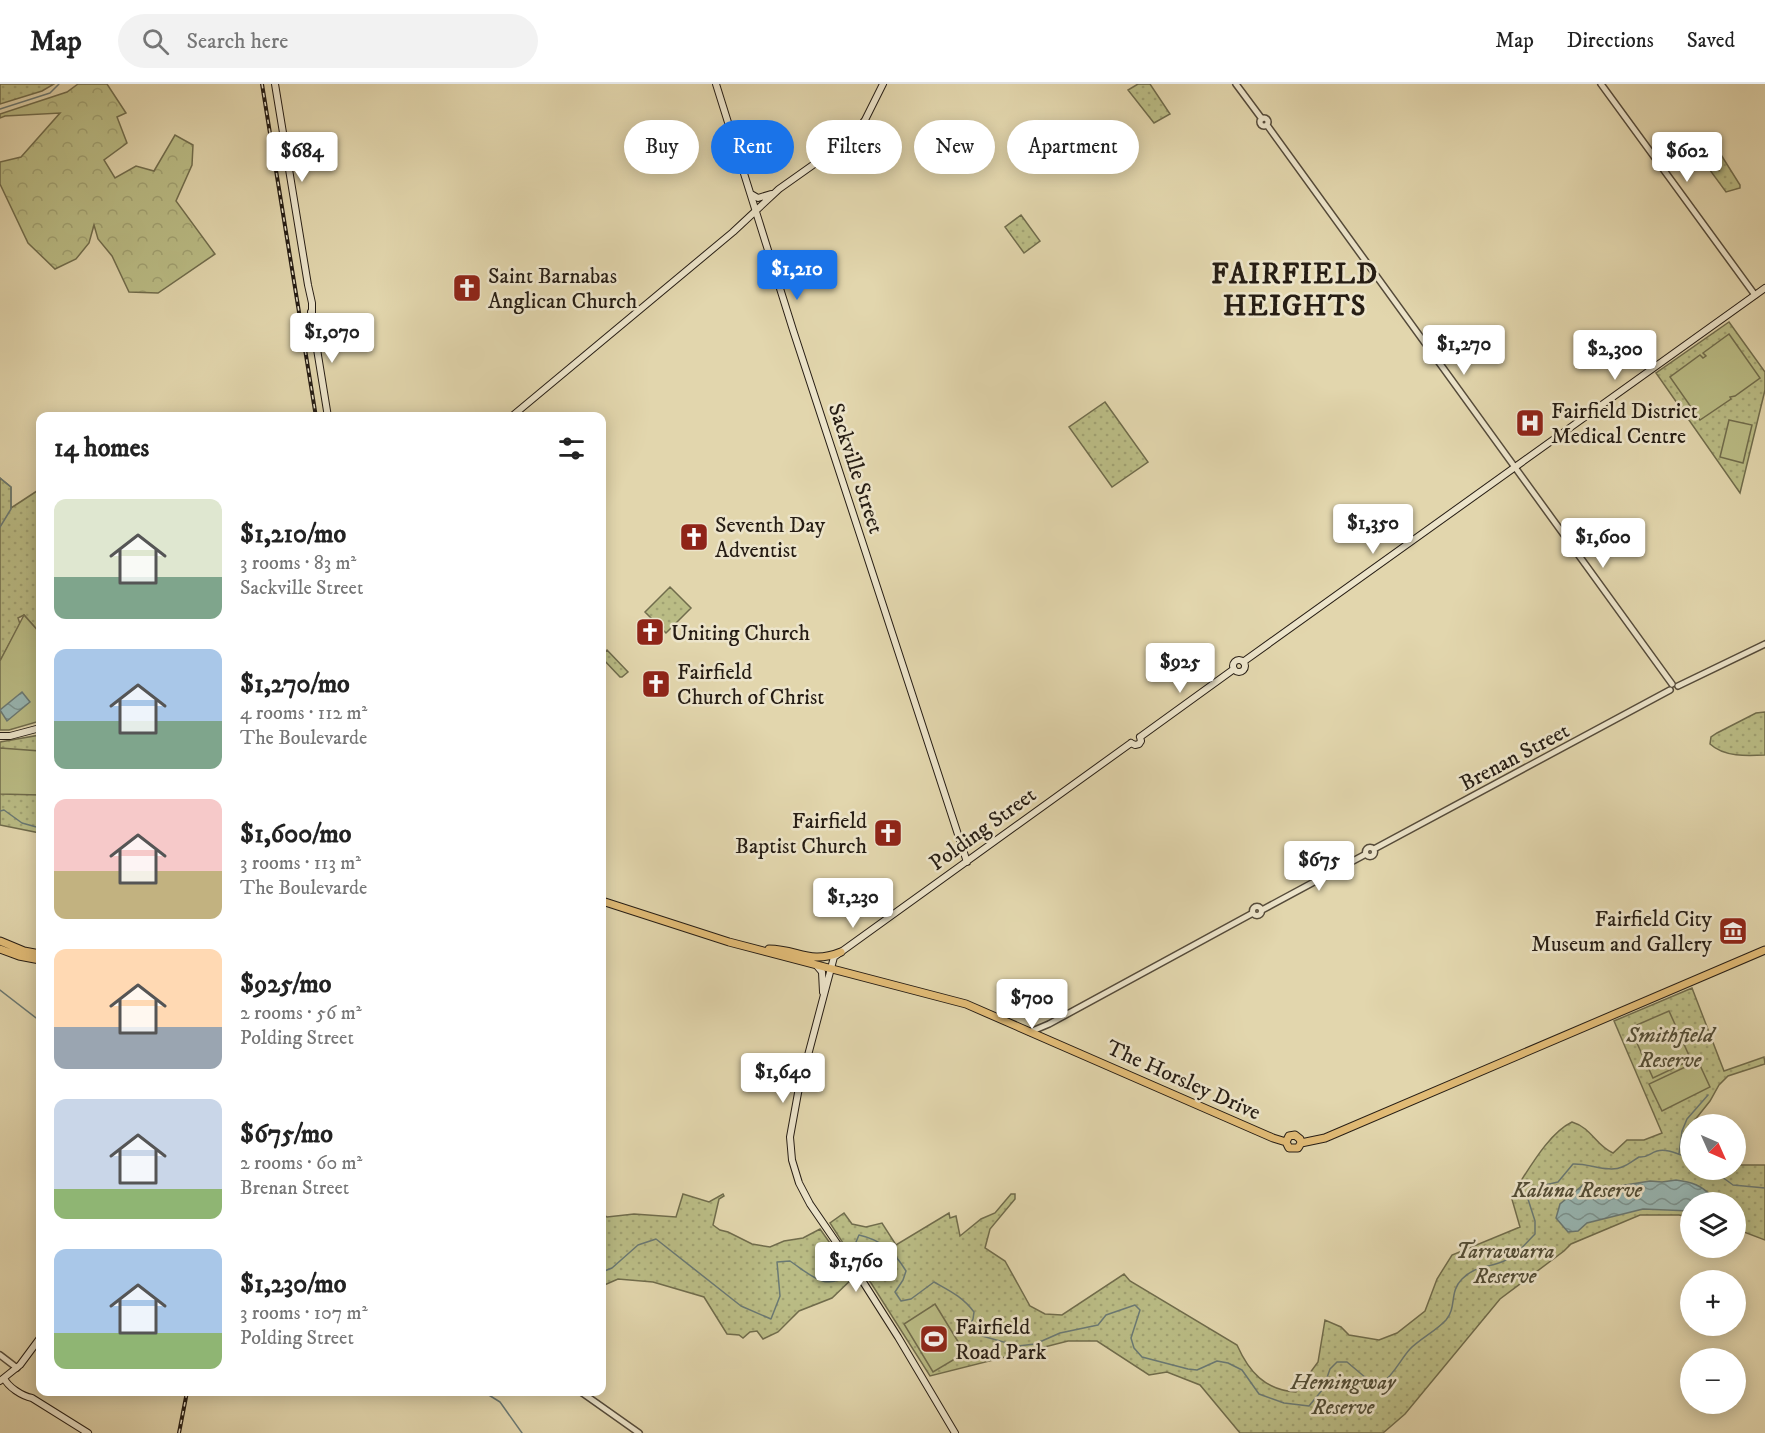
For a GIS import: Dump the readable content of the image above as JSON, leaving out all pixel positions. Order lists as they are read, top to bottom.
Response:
{
  "streets": {
    "main road": ["Sackville Street", "Polding Street", "The Horsley Drive"],
    "street": ["Brenan Street"]
  },
  "crossings": [
    ["Sackville Street", "Polding Street"],
    ["Polding Street", "The Horsley Drive"]
  ],
  "districts": ["FAIRFIELD HEIGHTS"],
  "parks": [
    "Smithfield Reserve",
    "Kaluna Reserve",
    "Tarrawarra Reserve",
    "Hemingway Reserve"
  ],
  "places": {
    "church": [
      "Saint Barnabas Anglican Church",
      "Seventh Day Adventist",
      "Uniting Church",
      "Fairfield Church of Christ",
      "Fairfield Baptist Church"
    ],
    "hospital": ["Fairfield District Medical Centre"],
    "museum": ["Fairfield City Museum and Gallery"],
    "sports": ["Fairfield Road Park"]
  },
  "north": "bottom right",
  "page": {
    "header": "Map",
    "search": "Search here",
    "nav": ["Map", "Directions", "Saved"],
    "chip": [
      "Buy",
      "Rent",
      "Filters",
      "New",
      "Apartment"
    ],
    "price": [
      "$684",
      "$602",
      "$1,210",
      "$1,070",
      "$1,270",
      "$2,300",
      "$1,350",
      "$1,600",
      "$925",
      "$675",
      "$1,230",
      "$700",
      "$1,640",
      "$1,760"
    ],
    "heading": "14 homes",
    "list": [
      {
        "name": "$1,210/mo",
        "note": "3 rooms · 83 m² · Sackville Street"
      },
      {
        "name": "$1,270/mo",
        "note": "4 rooms · 112 m² · The Boulevarde"
      },
      {
        "name": "$1,600/mo",
        "note": "3 rooms · 113 m² · The Boulevarde"
      },
      {
        "name": "$925/mo",
        "note": "2 rooms · 56 m² · Polding Street"
      },
      {
        "name": "$675/mo",
        "note": "2 rooms · 60 m² · Brenan Street"
      },
      {
        "name": "$1,230/mo",
        "note": "3 rooms · 107 m² · Polding Street"
      }
    ],
    "map_buttons": ["+", "−"]
  }
}
